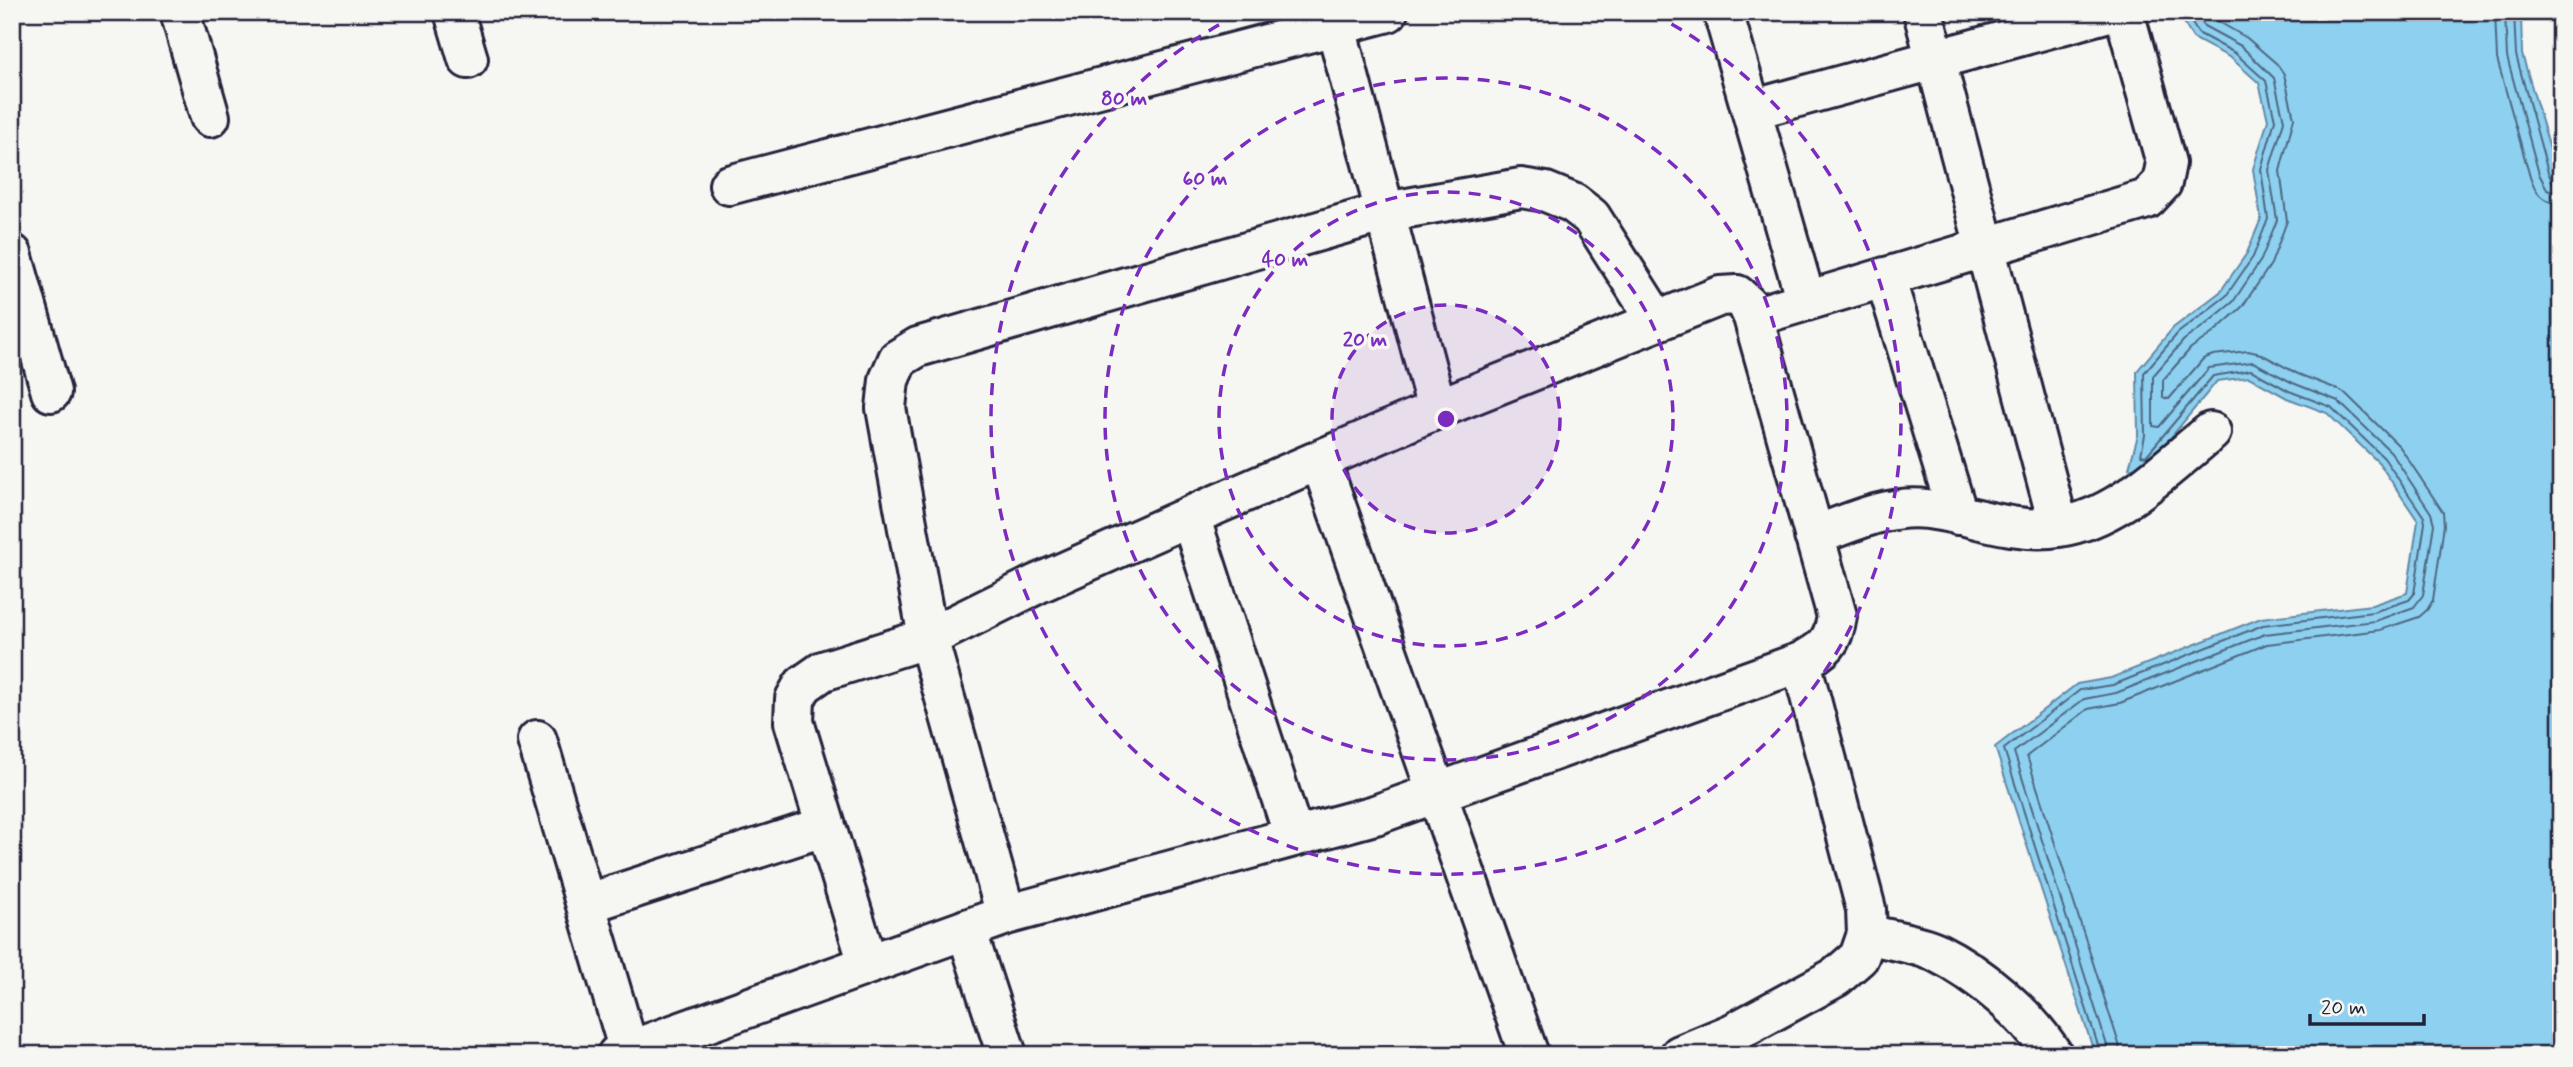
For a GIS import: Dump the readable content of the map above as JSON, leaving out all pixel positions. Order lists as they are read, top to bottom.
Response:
{
  "scale_bar": "20 m",
  "rings": [
    "80 m",
    "60 m",
    "40 m",
    "20 m"
  ]
}
